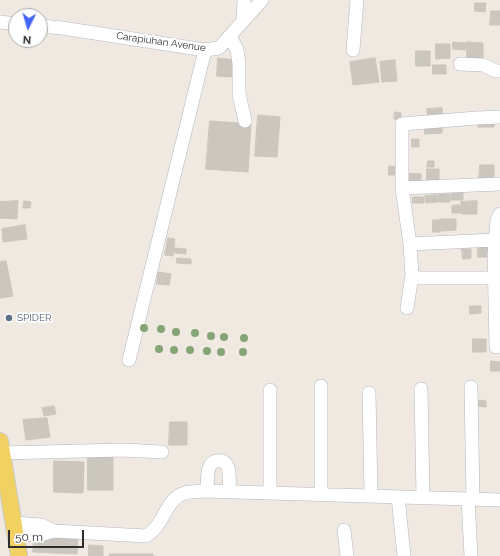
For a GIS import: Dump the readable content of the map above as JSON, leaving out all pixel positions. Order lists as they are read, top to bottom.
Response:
{
  "streets": {
    "street": ["Carapiuhan Avenue"]
  },
  "places": ["SPIDER"],
  "scale_bar": "50 m",
  "north": "bottom"
}
